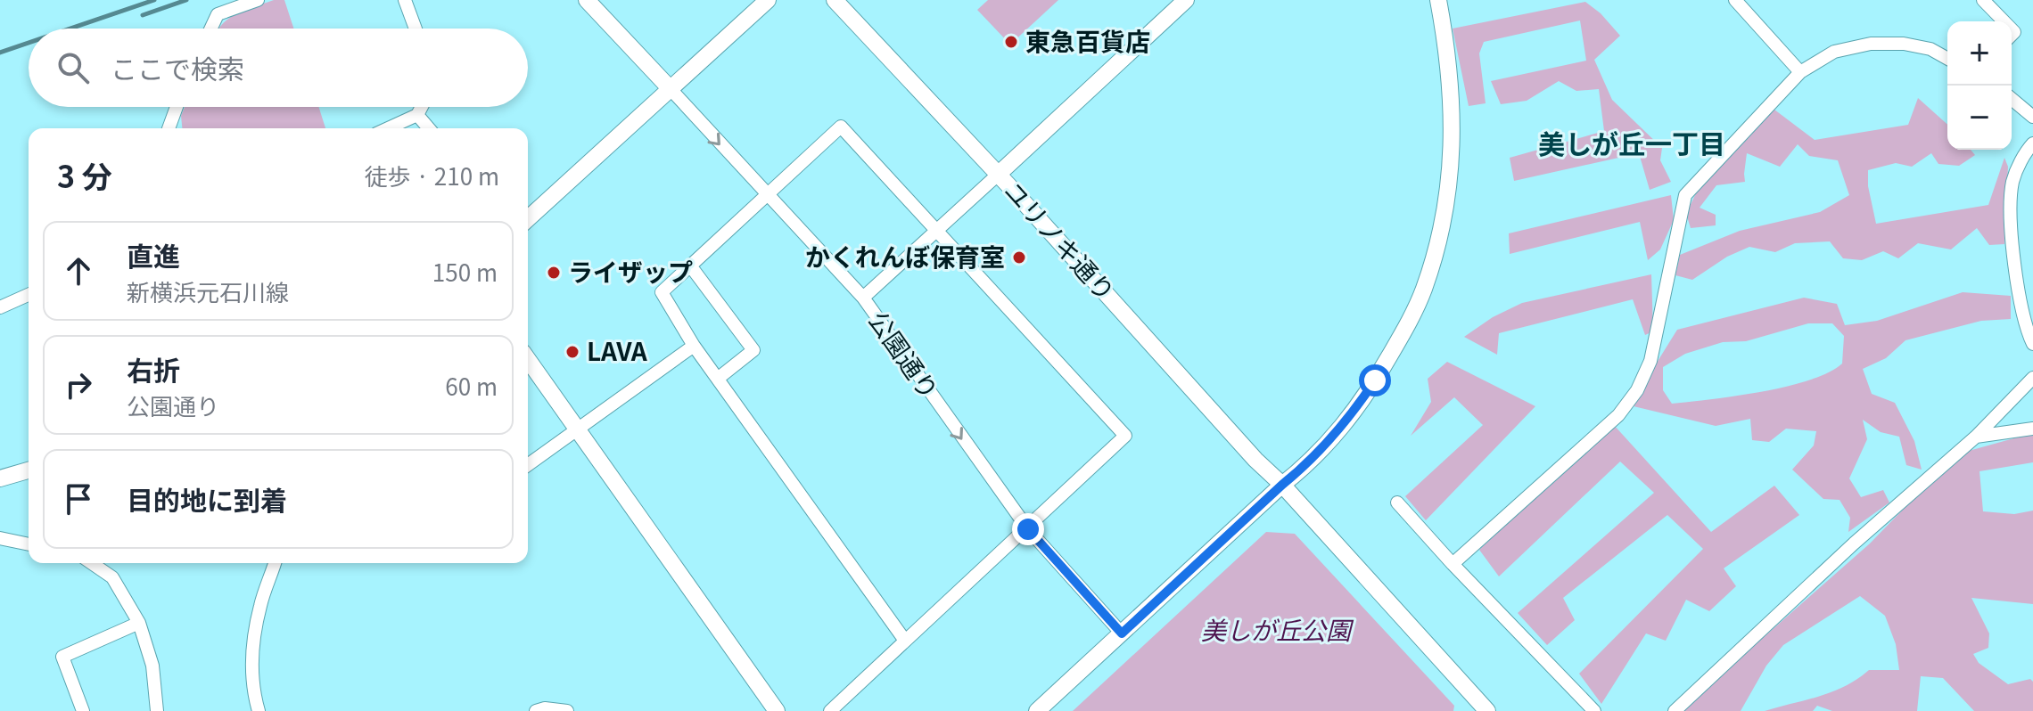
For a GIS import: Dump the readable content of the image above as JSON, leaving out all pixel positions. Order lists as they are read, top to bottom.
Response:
{
  "streets": {
    "street": ["ユリノキ通り", "公園通り"]
  },
  "one_way": ["公園通り"],
  "districts": ["美しが丘一丁目"],
  "parks": ["美しが丘公園"],
  "places": [
    "東急百貨店",
    "かくれんぼ保育室",
    "ライザップ",
    "LAVA"
  ],
  "page": {
    "map_buttons": ["+", "−"],
    "search": "ここで検索",
    "heading": ["3 分", "徒歩 · 210 m"],
    "list": [
      ["直進", "新横浜元石川線", "150 m"],
      ["右折", "公園通り", "60 m"],
      "目的地に到着"
    ]
  }
}
